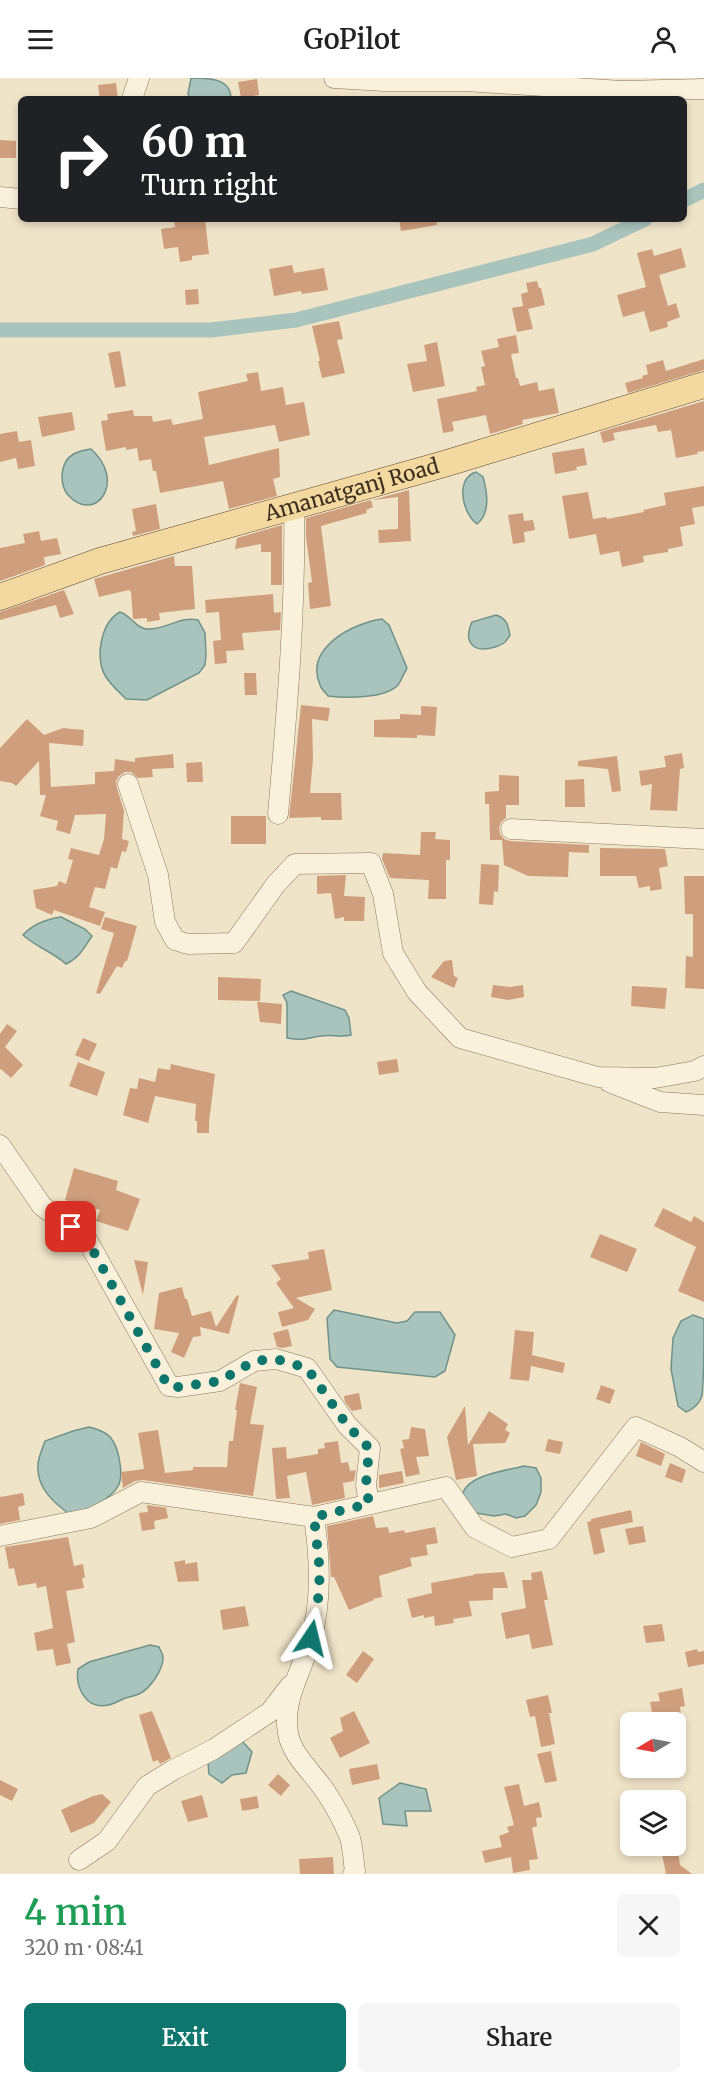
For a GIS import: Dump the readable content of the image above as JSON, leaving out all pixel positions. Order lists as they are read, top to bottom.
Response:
{
  "streets": {
    "main road": ["Amanatganj Road"]
  },
  "north": "left",
  "page": {
    "header": "GoPilot",
    "turn": ["60 m", "Turn right"],
    "heading": ["4 min", "320 m · 08:41"],
    "buttons": ["Exit", "Share"]
  }
}
